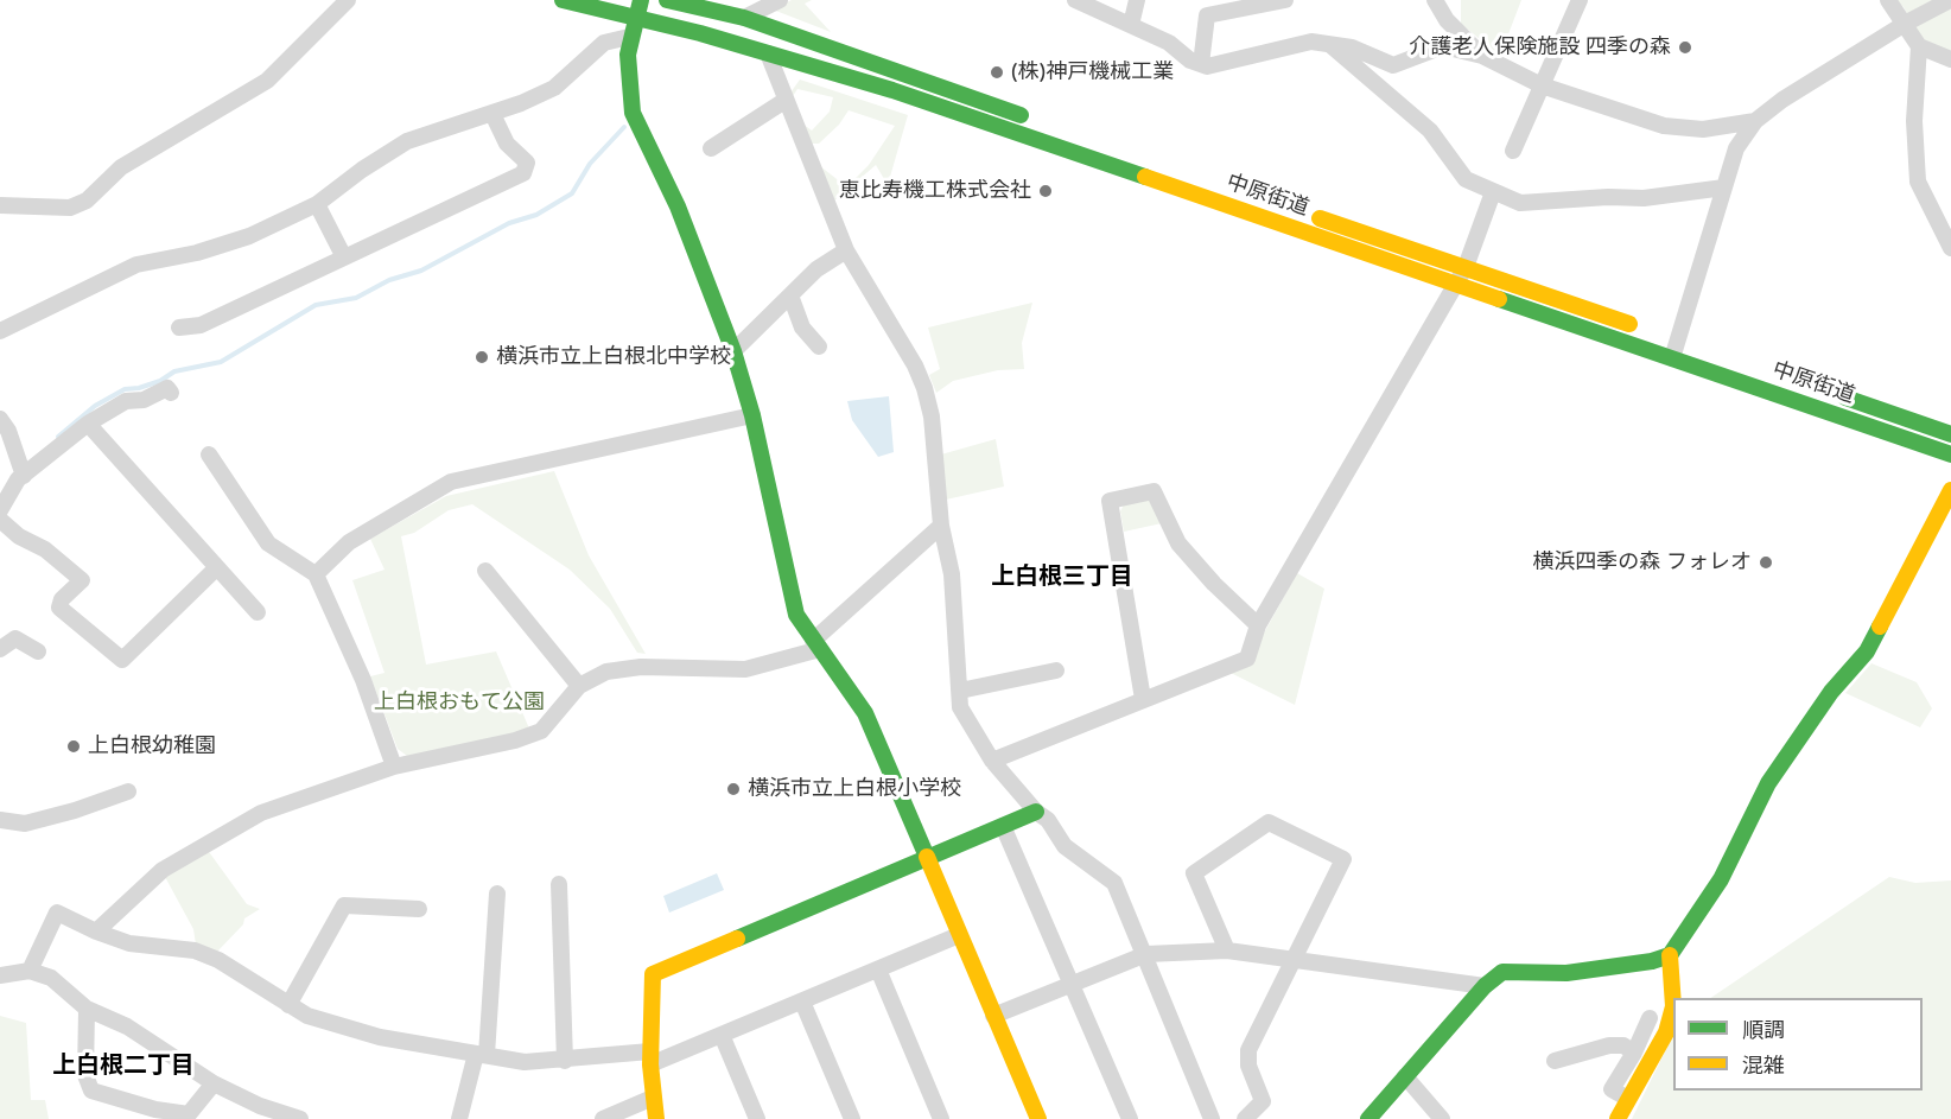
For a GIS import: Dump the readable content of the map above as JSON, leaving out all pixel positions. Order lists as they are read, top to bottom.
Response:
{
  "streets": {
    "street": ["中原街道"]
  },
  "districts": ["上白根三丁目", "上白根二丁目"],
  "parks": ["上白根おもて公園"],
  "places": [
    "介護老人保険施設 四季の森",
    "(株)神戸機械工業",
    "恵比寿機工株式会社",
    "横浜市立上白根北中学校",
    "横浜四季の森 フォレオ",
    "上白根幼稚園",
    "横浜市立上白根小学校"
  ],
  "legend": ["順調", "混雑"]
}
